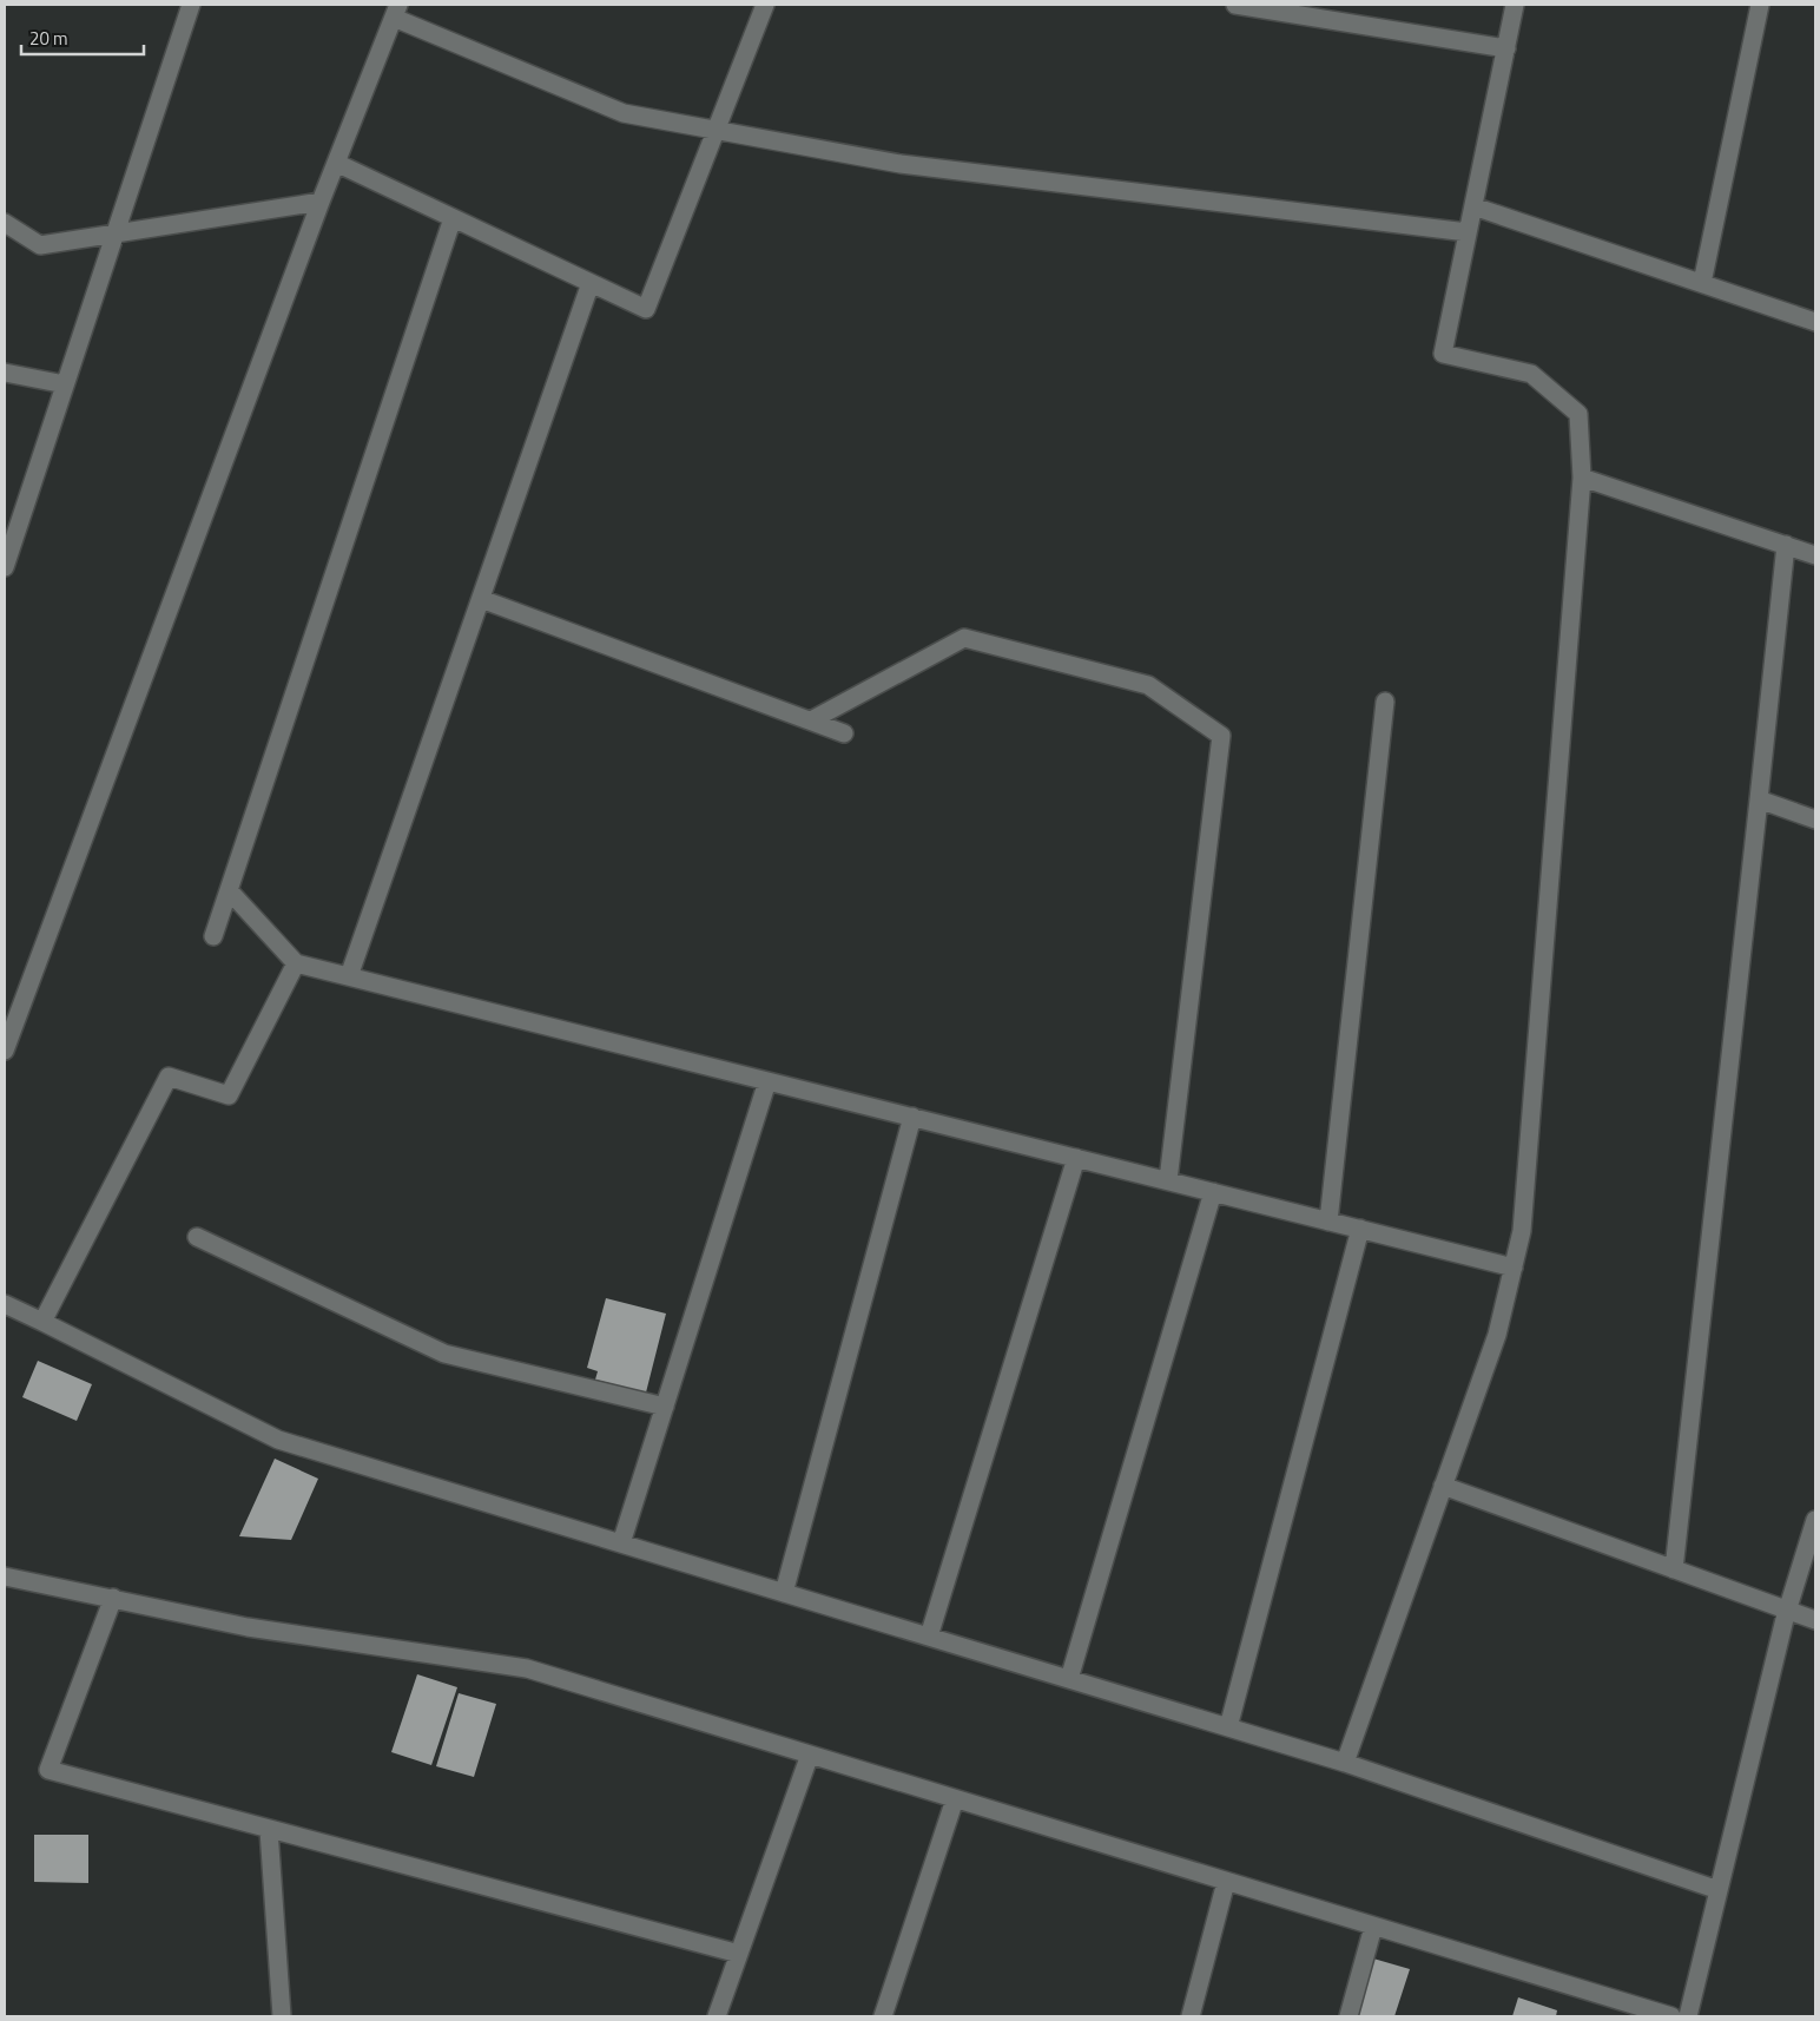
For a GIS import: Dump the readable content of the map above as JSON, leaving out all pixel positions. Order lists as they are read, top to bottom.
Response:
{
  "scale_bar": "20 m"
}
